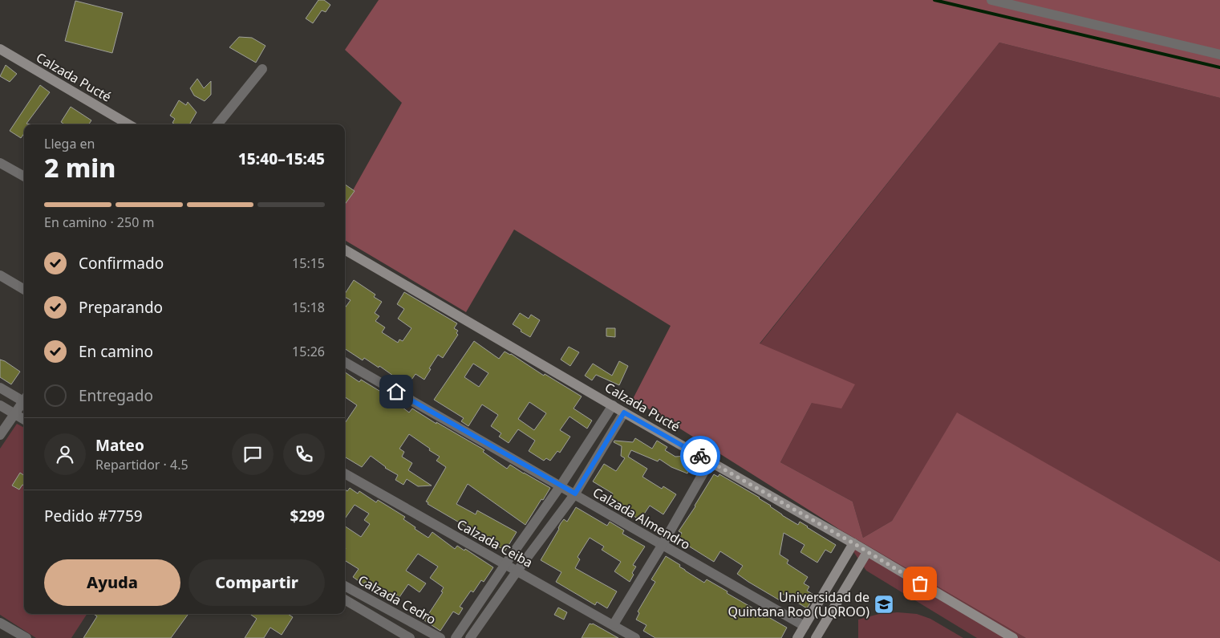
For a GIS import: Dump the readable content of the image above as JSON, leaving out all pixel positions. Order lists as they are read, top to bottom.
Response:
{
  "streets": {
    "street": [
      "Calzada Pucté",
      "Calzada Almendro",
      "Calzada Ceiba",
      "Calzada Cedro"
    ]
  },
  "places": {
    "school or university": ["Universidad de Quintana Roo (UQROO)"]
  },
  "page": {
    "heading": ["2 min", "Llega en", "15:40–15:45"],
    "panel": [
      "Mateo",
      "Repartidor · 4.5",
      "Pedido #7759",
      "$299"
    ],
    "bar": "En camino · 250 m",
    "list": [
      ["Confirmado", "15:15"],
      ["Preparando", "15:18"],
      ["En camino", "15:26"],
      "Entregado"
    ],
    "buttons": ["Ayuda", "Compartir"]
  }
}
